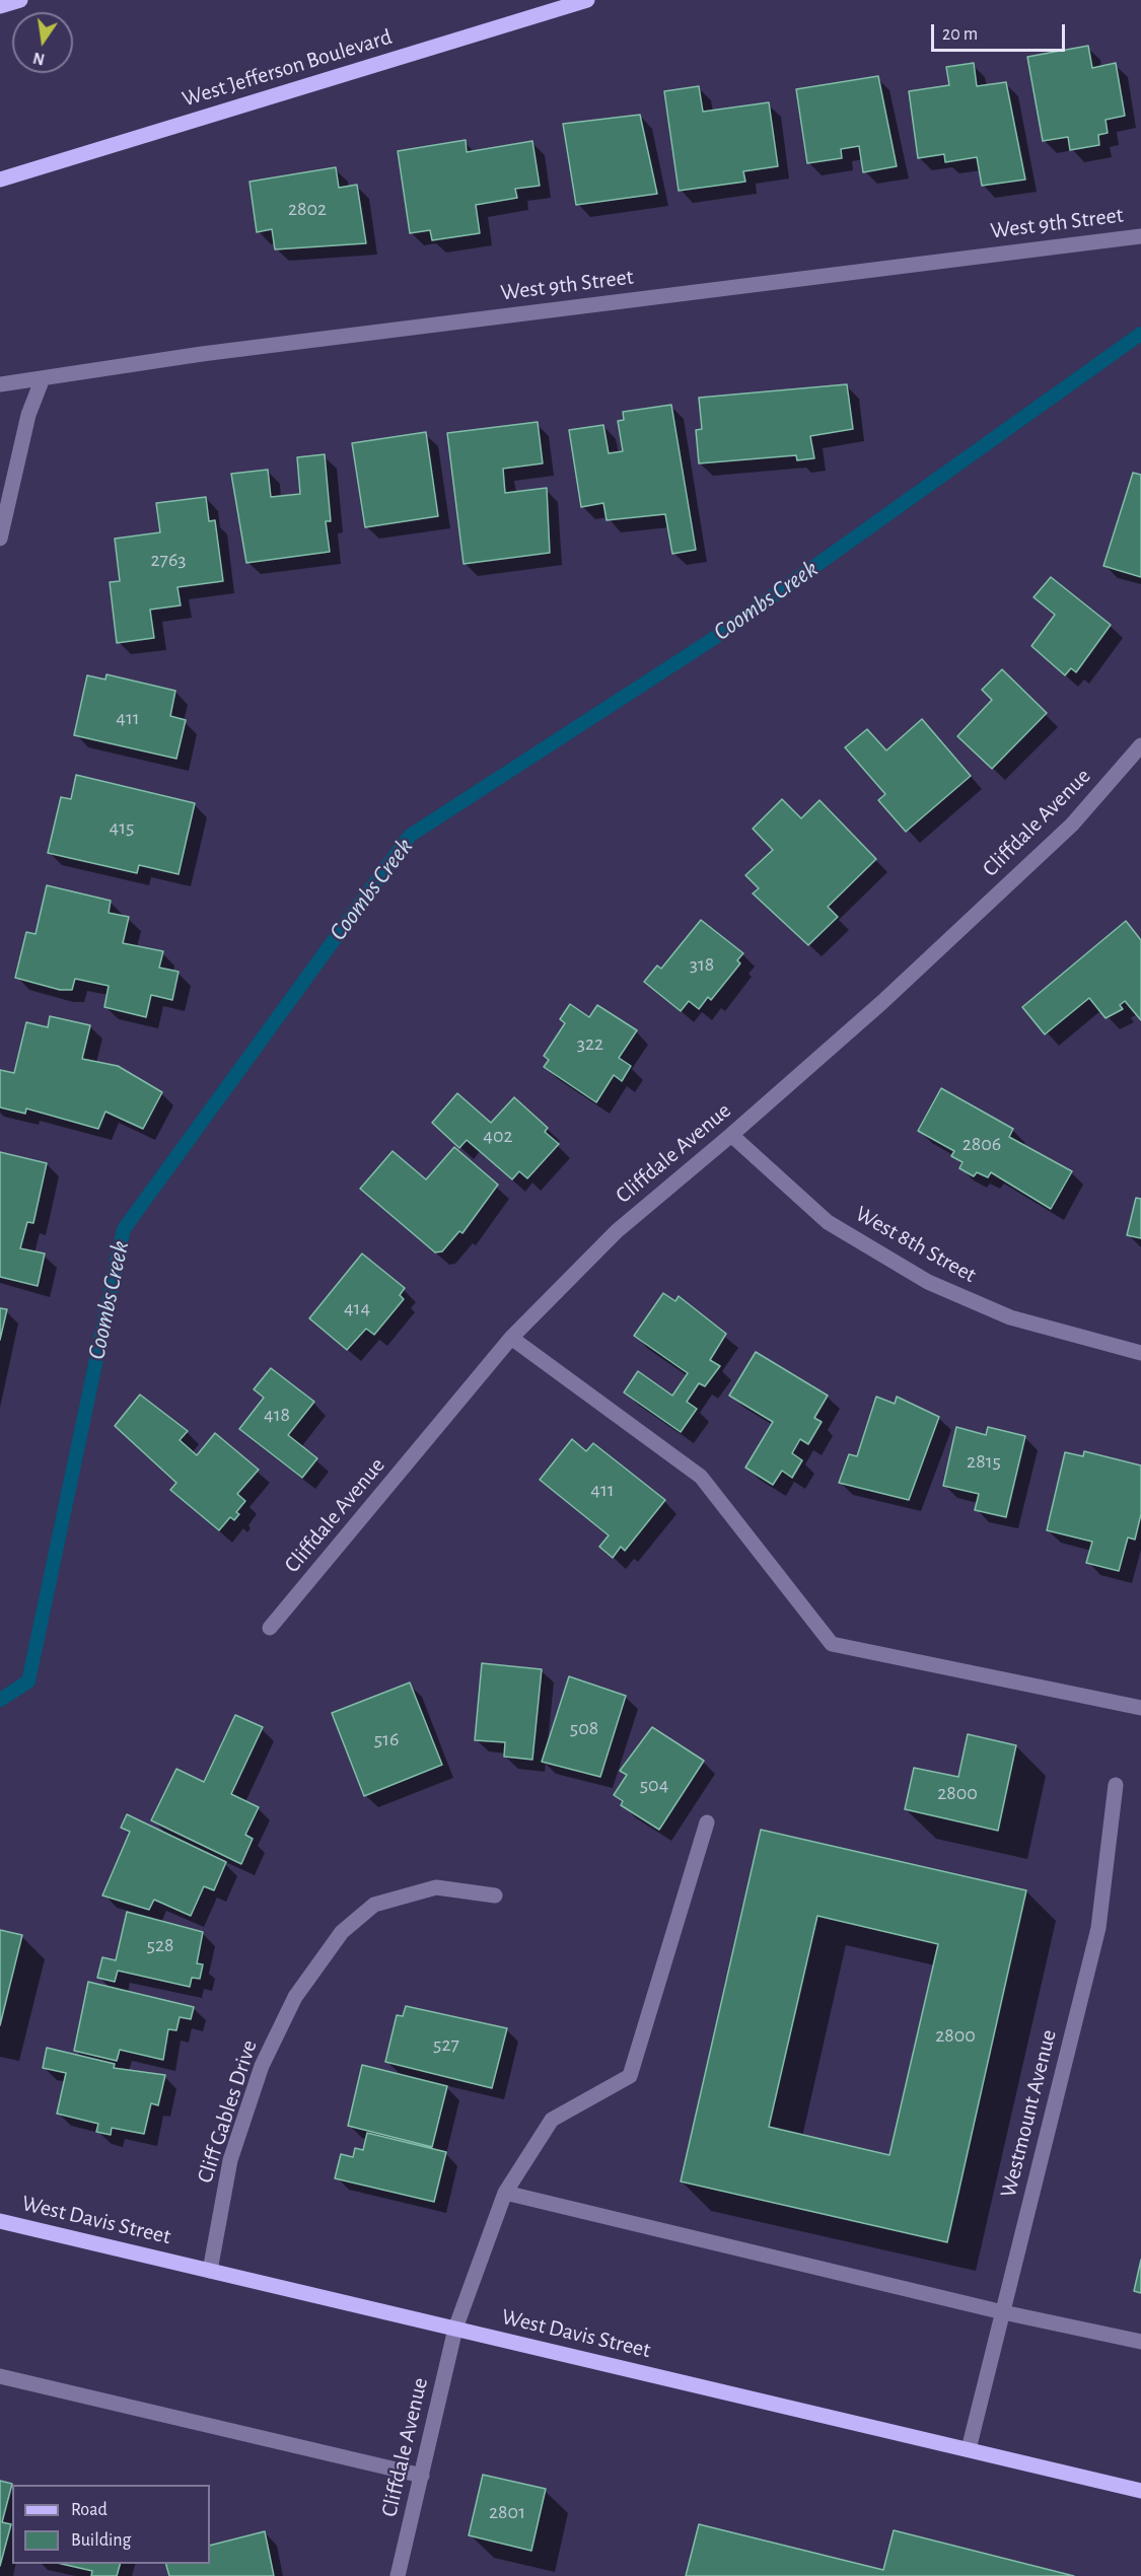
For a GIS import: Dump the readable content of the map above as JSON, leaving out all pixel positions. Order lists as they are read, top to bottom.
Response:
{
  "streets": {
    "main road": ["West Jefferson Boulevard", "West Davis Street"],
    "street": [
      "West 9th Street",
      "Cliffdale Avenue",
      "West 8th Street",
      "Cliff Gables Drive",
      "Westmount Avenue"
    ]
  },
  "crossings": [
    ["Cliffdale Avenue", "West 8th Street"],
    ["Cliffdale Avenue", "West Davis Street"],
    ["Cliff Gables Drive", "West Davis Street"],
    ["Westmount Avenue", "West Davis Street"]
  ],
  "water": ["Coombs Creek"],
  "house_numbers": [
    "2802",
    "2763",
    "411",
    "415",
    "318",
    "322",
    "402",
    "2806",
    "414",
    "418",
    "2815",
    "411",
    "508",
    "516",
    "504",
    "2800",
    "528",
    "2800",
    "527",
    "2801"
  ],
  "legend": ["Road", "Building"],
  "scale_bar": "20 m",
  "north": "bottom"
}
